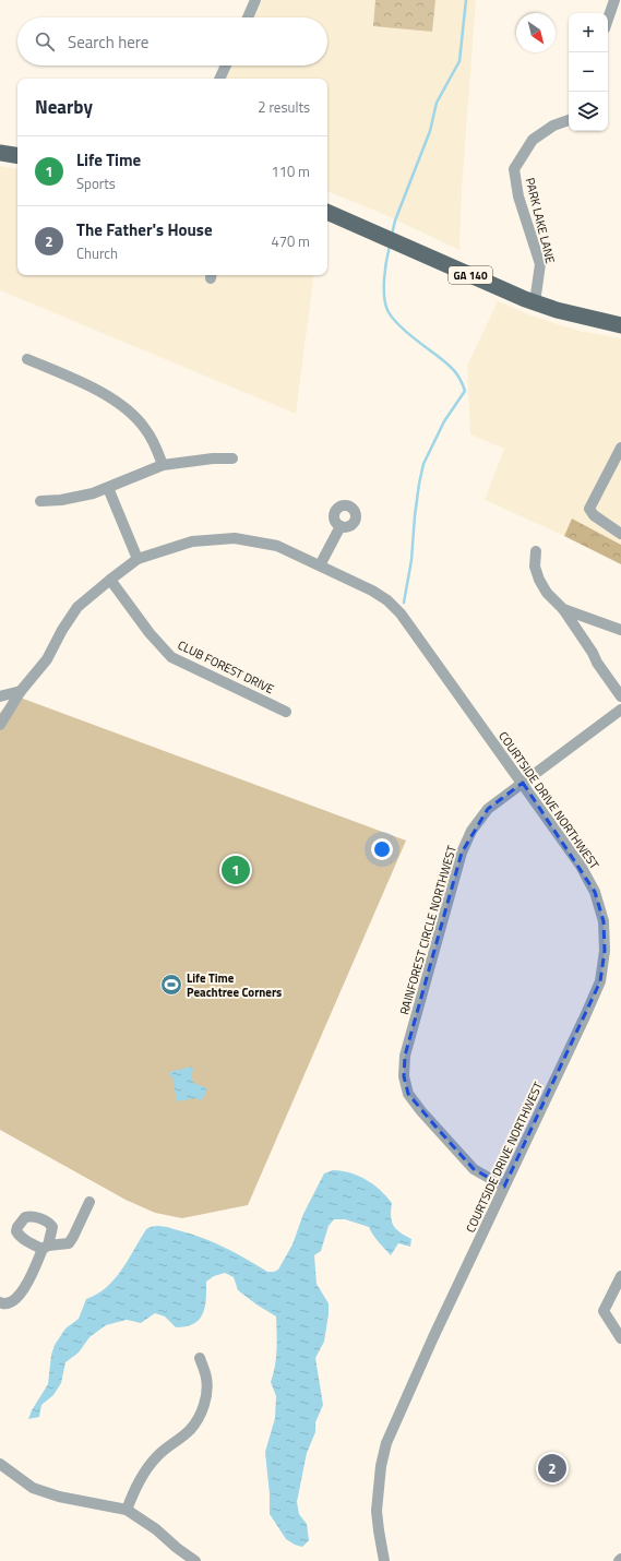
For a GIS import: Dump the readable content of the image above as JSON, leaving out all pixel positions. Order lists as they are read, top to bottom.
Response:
{
  "streets": {
    "main road": ["GA 140"],
    "street": [
      "PARK LAKE LANE",
      "CLUB FOREST DRIVE",
      "COURTSIDE DRIVE NORTHWEST",
      "RAINFOREST CIRCLE NORTHWEST"
    ]
  },
  "crossings": [
    ["PARK LAKE LANE", "GA 140"],
    ["CLUB FOREST DRIVE", "COURTSIDE DRIVE NORTHWEST"],
    ["COURTSIDE DRIVE NORTHWEST", "RAINFOREST CIRCLE NORTHWEST"]
  ],
  "places": {
    "sports": ["Life Time Peachtree Corners"]
  },
  "north": "bottom right",
  "page": {
    "map_buttons": ["+", "−"],
    "search": "Search here",
    "heading": ["Nearby", "2 results"],
    "list": [
      {
        "mark": "1",
        "name": "Life Time",
        "note": "Sports",
        "value": "110 m"
      },
      {
        "mark": "2",
        "name": "The Father's House",
        "note": "Church",
        "value": "470 m"
      }
    ],
    "pins": ["1", "2"]
  }
}
